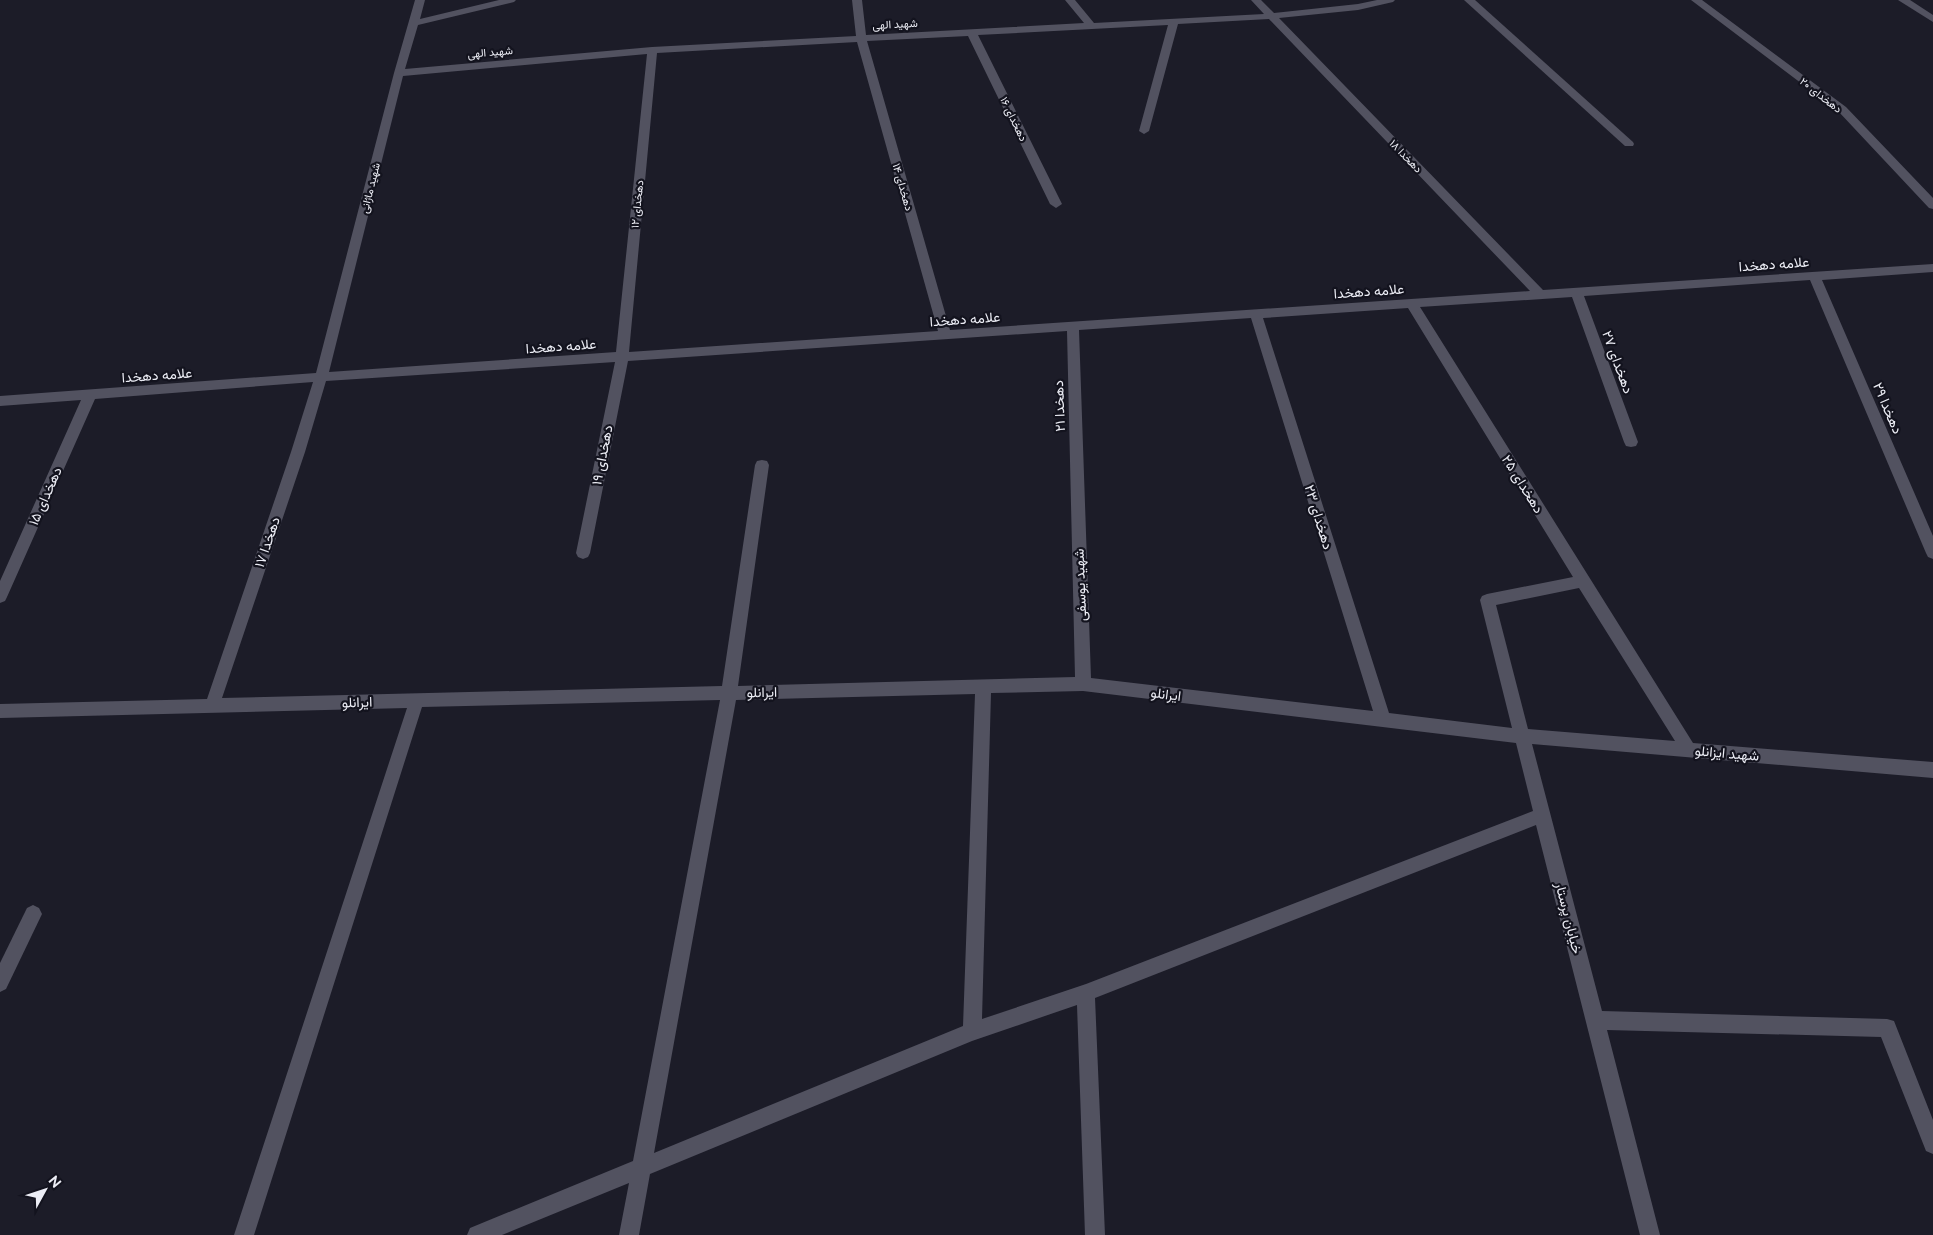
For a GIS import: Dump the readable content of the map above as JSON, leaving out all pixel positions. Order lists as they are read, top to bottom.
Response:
{
  "streets": {
    "street": [
      "شهید الهی",
      "دهخدای ۲۰",
      "دهخدای ۱۶",
      "دهخدا ۱۸",
      "دهخدای ۱۴",
      "شهید ماژانی",
      "دهخدای ۱۲",
      "علامه دهخدا",
      "دهخدای ۲۷",
      "دهخدا ۲۱",
      "دهخدا ۲۹",
      "دهخدای ۱۹",
      "دهخدای ۲۵",
      "دهخدای ۱۵",
      "دهخدای ۲۳",
      "دهخدا ۱۷",
      "شهید یوسفی",
      "ایرانلو",
      "شهید ایزانلو",
      "خیابان پرستار"
    ]
  },
  "crossings": [
    ["شهید الهی", "دهخدای ۱۶"],
    ["شهید الهی", "دهخدا ۱۸"],
    ["شهید الهی", "دهخدای ۱۴"],
    ["شهید الهی", "شهید ماژانی"],
    ["شهید الهی", "دهخدای ۱۲"],
    ["دهخدا ۱۸", "علامه دهخدا"],
    ["دهخدای ۱۴", "علامه دهخدا"],
    ["شهید ماژانی", "علامه دهخدا"],
    ["شهید ماژانی", "دهخدا ۱۷"],
    ["دهخدای ۱۲", "علامه دهخدا"],
    ["دهخدای ۱۲", "دهخدای ۱۹"],
    ["علامه دهخدا", "دهخدای ۲۷"],
    ["علامه دهخدا", "دهخدا ۲۱"],
    ["علامه دهخدا", "دهخدا ۲۹"],
    ["علامه دهخدا", "دهخدای ۱۹"],
    ["علامه دهخدا", "دهخدای ۲۵"],
    ["علامه دهخدا", "دهخدای ۱۵"],
    ["علامه دهخدا", "دهخدای ۲۳"],
    ["علامه دهخدا", "دهخدا ۱۷"],
    ["دهخدا ۲۱", "شهید یوسفی"],
    ["دهخدای ۲۵", "شهید ایزانلو"],
    ["دهخدای ۲۵", "خیابان پرستار"],
    ["دهخدای ۲۳", "ایرانلو"],
    ["دهخدا ۱۷", "ایرانلو"],
    ["شهید یوسفی", "ایرانلو"],
    ["ایرانلو", "شهید ایزانلو"],
    ["ایرانلو", "خیابان پرستار"],
    ["شهید ایزانلو", "خیابان پرستار"]
  ],
  "north": "top right"
}
